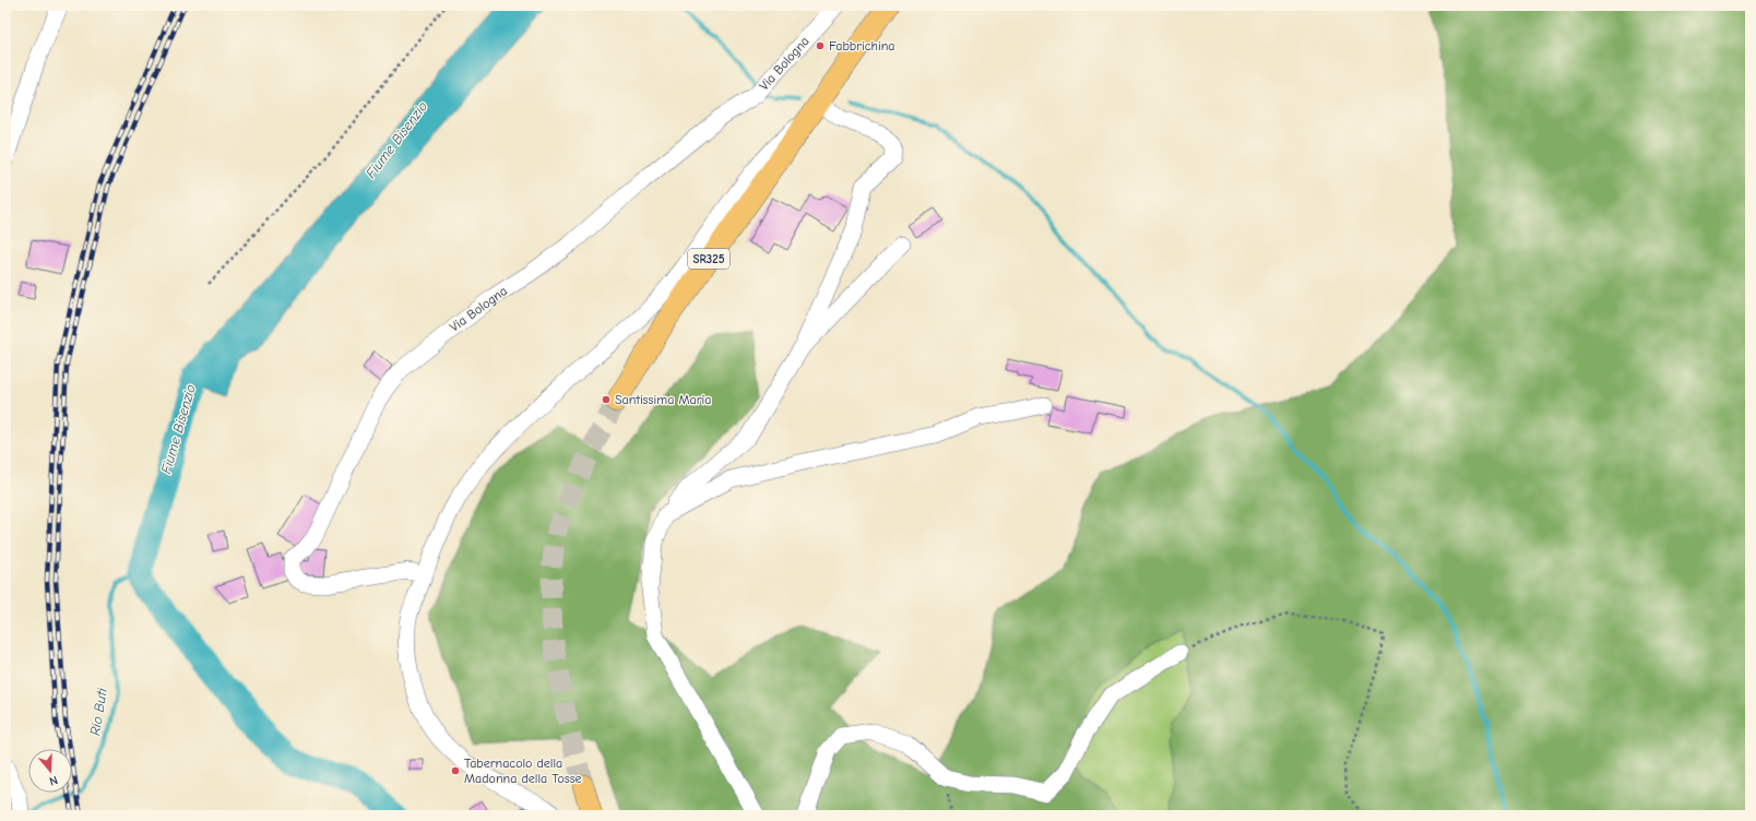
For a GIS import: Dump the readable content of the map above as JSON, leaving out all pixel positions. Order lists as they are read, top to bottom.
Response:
{
  "streets": {
    "main road": ["SR325"],
    "street": ["Via Bologna"]
  },
  "water": ["Fiume Bisenzio", "Rio Buti"],
  "places": ["Fabbrichina", "Santissima Maria", "Tabernacolo della Madonna della Tosse"],
  "north": "bottom"
}
